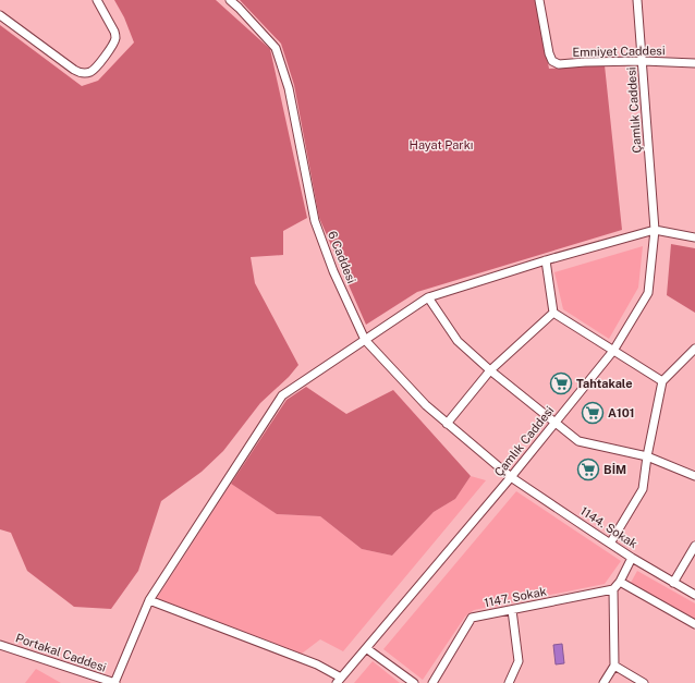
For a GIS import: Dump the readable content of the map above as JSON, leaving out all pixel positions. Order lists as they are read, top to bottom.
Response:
{
  "streets": {
    "street": [
      "Emniyet Caddesi",
      "Çamlık Caddesi",
      "6 Caddesi",
      "1144. Sokak",
      "1147. Sokak",
      "Portakal Caddesi"
    ]
  },
  "crossings": [
    ["Emniyet Caddesi", "Çamlık Caddesi"],
    ["Çamlık Caddesi", "6 Caddesi"],
    ["Çamlık Caddesi", "1144. Sokak"],
    ["6 Caddesi", "1144. Sokak"]
  ],
  "parks": ["Hayat Parkı"],
  "places": {
    "supermarket": ["Tahtakale", "A101", "BİM"]
  }
}
